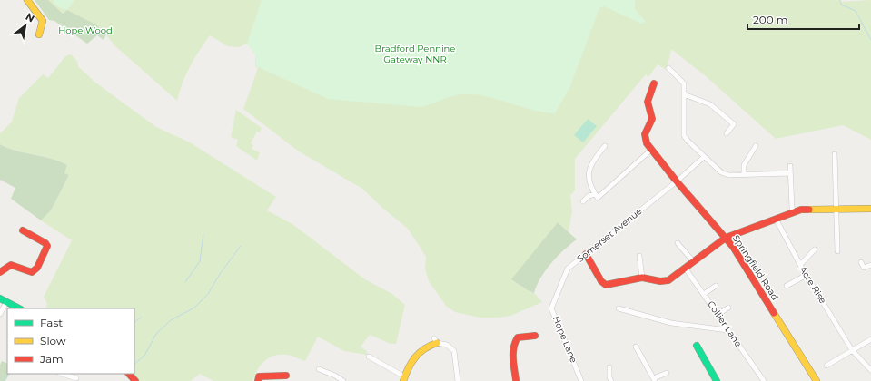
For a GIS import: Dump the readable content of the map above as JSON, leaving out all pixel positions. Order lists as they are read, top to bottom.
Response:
{
  "streets": {
    "street": [
      "Somerset Avenue",
      "Springfield Road",
      "Acre Rise",
      "Collier Lane",
      "Hope Lane"
    ]
  },
  "crossings": [
    ["Somerset Avenue", "Springfield Road"],
    ["Somerset Avenue", "Hope Lane"]
  ],
  "parks": ["Hope Wood", "Bradford Pennine Gateway NNR"],
  "legend": ["Fast", "Slow", "Jam"],
  "scale_bar": "200 m",
  "north": "top right"
}
